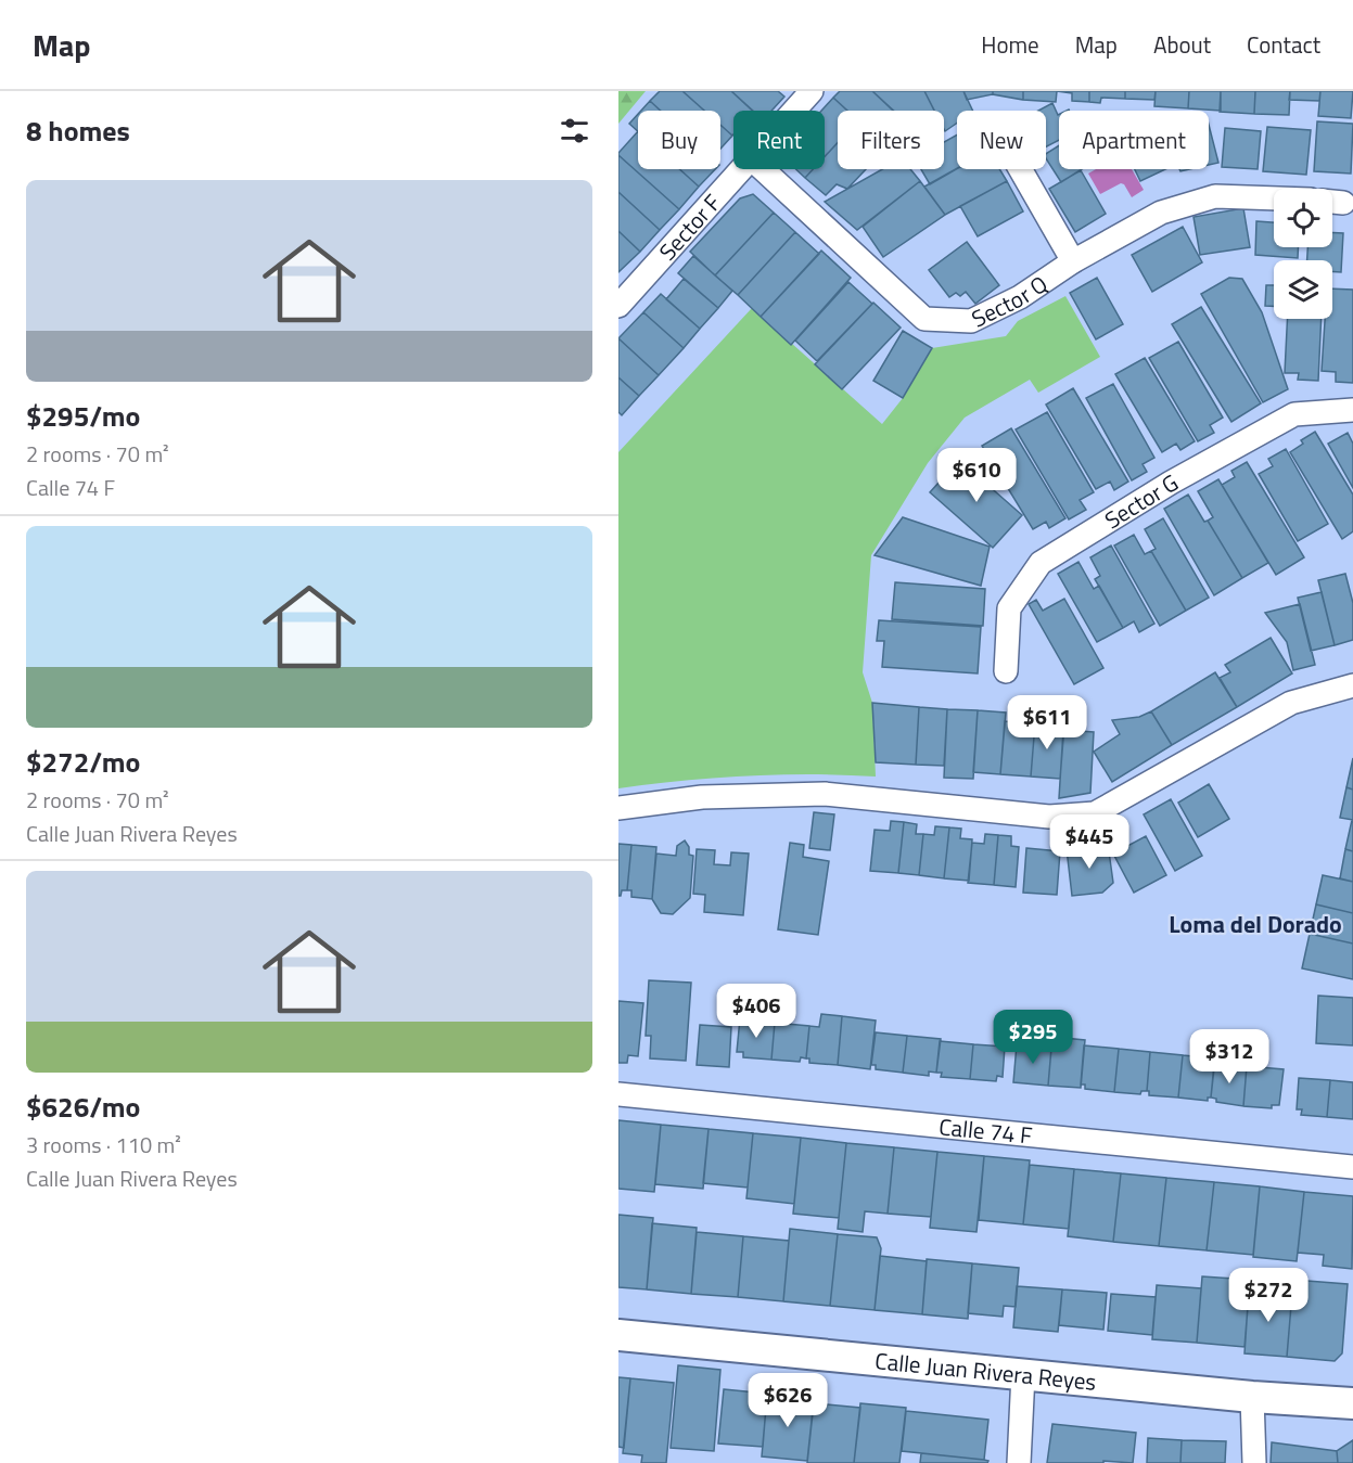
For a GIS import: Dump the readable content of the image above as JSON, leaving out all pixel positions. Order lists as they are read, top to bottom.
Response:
{
  "streets": {
    "street": [
      "Sector F",
      "Sector Q",
      "Sector G",
      "Calle 74 F",
      "Calle Juan Rivera Reyes"
    ]
  },
  "districts": ["Loma del Dorado"],
  "page": {
    "header": "Map",
    "nav": [
      "Home",
      "Map",
      "About",
      "Contact"
    ],
    "heading": "8 homes",
    "chip": [
      "Buy",
      "Rent",
      "Filters",
      "New",
      "Apartment"
    ],
    "list": [
      {
        "name": "$295/mo",
        "note": "2 rooms · 70 m² · Calle 74 F"
      },
      {
        "name": "$272/mo",
        "note": "2 rooms · 70 m² · Calle Juan Rivera Reyes"
      },
      {
        "name": "$626/mo",
        "note": "3 rooms · 110 m² · Calle Juan Rivera Reyes"
      }
    ],
    "price": [
      "$610",
      "$611",
      "$445",
      "$406",
      "$295",
      "$312",
      "$272",
      "$626"
    ]
  }
}
